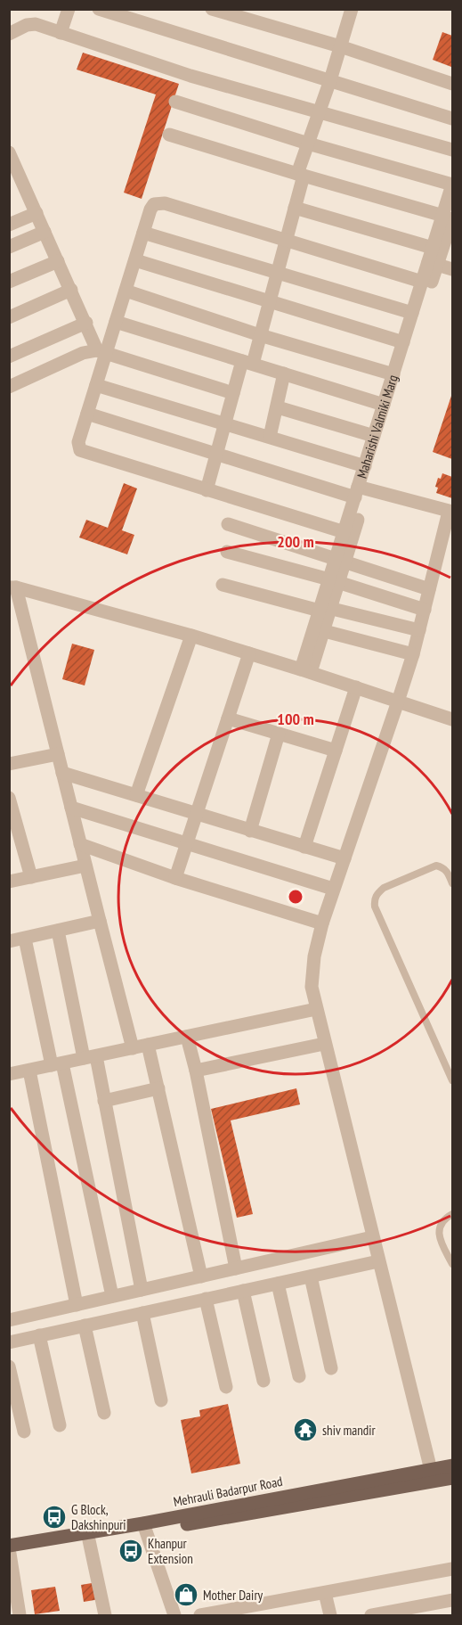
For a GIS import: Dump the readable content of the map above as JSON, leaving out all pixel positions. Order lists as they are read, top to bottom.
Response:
{
  "streets": {
    "main road": ["Mehrauli Badarpur Road"],
    "street": ["Maharishi Valmiki Marg"]
  },
  "places": {
    "temple": ["shiv mandir"],
    "bus stop": ["G Block, Dakshinpuri", "Khanpur Extension"],
    "shop": ["Mother Dairy"]
  },
  "rings": ["200 m", "100 m"]
}
